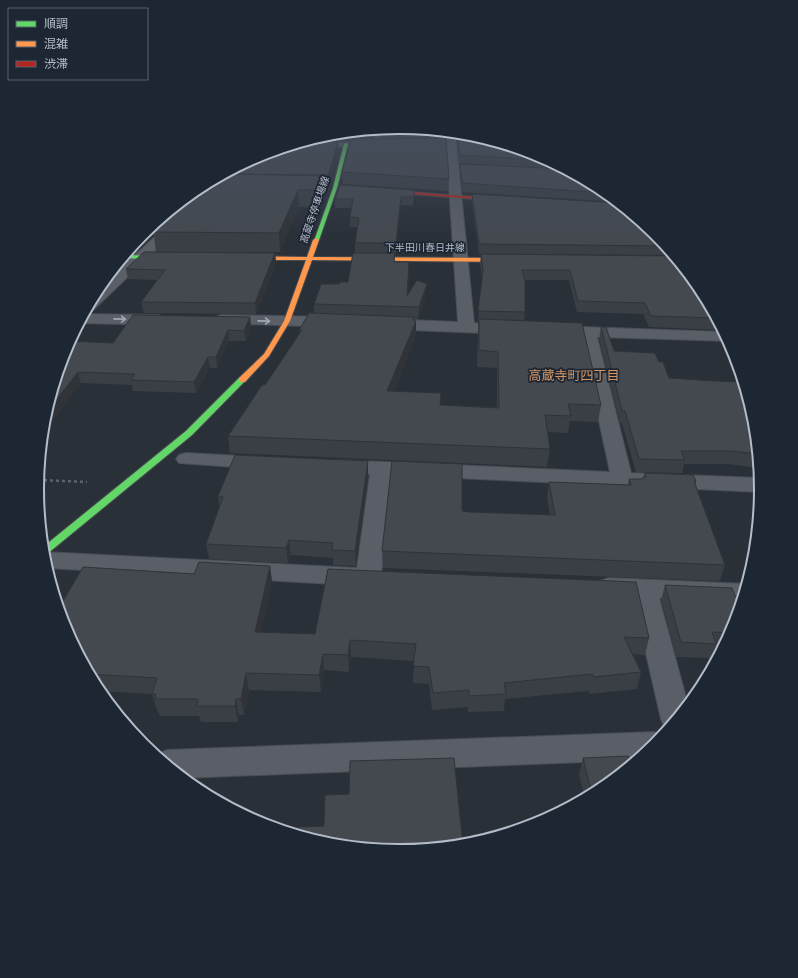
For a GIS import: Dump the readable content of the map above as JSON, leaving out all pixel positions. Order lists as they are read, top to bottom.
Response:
{
  "streets": {
    "main road": ["高蔵寺停車場線", "下半田川春日井線"]
  },
  "crossings": [
    ["高蔵寺停車場線", "下半田川春日井線"]
  ],
  "districts": ["高蔵寺町四丁目"],
  "legend": ["順調", "混雑", "渋滞"]
}
